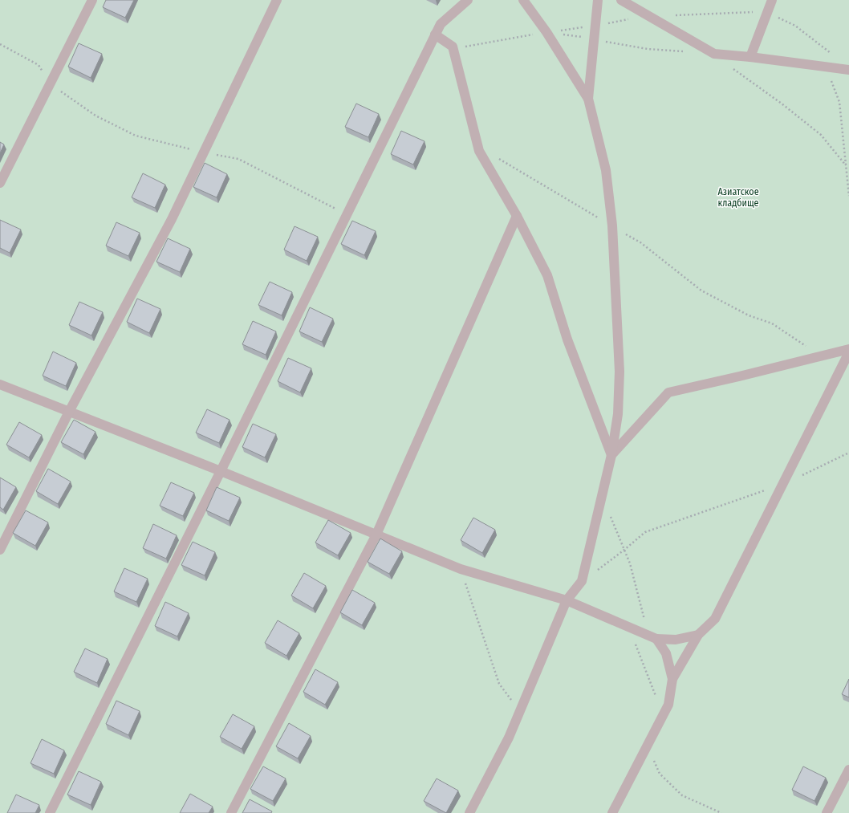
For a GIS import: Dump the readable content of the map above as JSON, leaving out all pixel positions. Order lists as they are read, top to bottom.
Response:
{
  "parks": ["Азиатское кладбище"]
}
